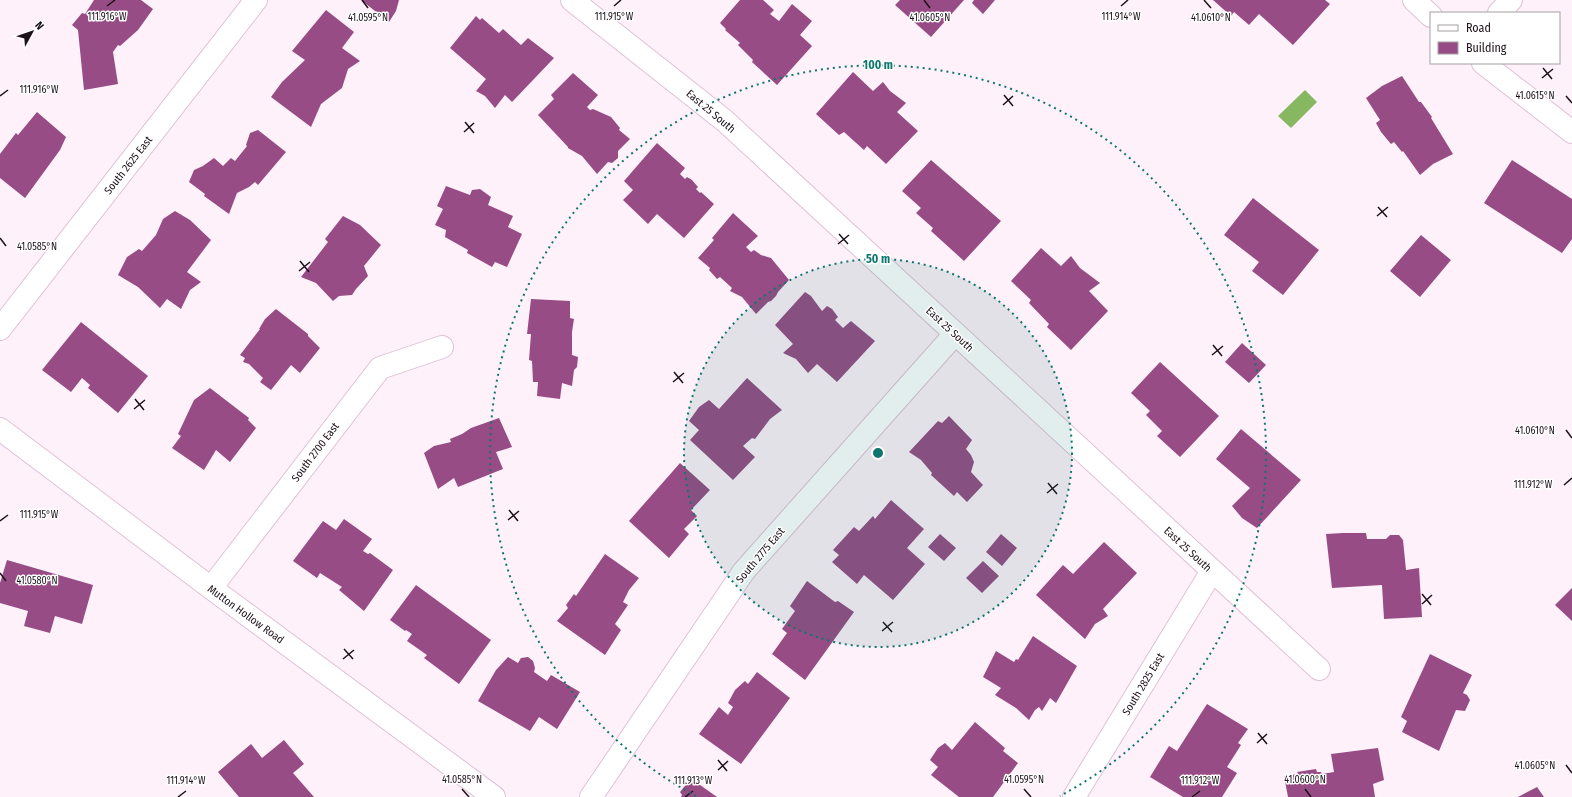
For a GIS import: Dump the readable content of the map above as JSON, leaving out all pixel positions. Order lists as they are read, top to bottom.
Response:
{
  "streets": {
    "street": [
      "East 25 South",
      "South 2625 East",
      "South 2700 East",
      "South 2775 East",
      "Mutton Hollow Road",
      "South 2825 East"
    ]
  },
  "crossings": [
    ["East 25 South", "South 2775 East"],
    ["East 25 South", "South 2825 East"],
    ["South 2700 East", "Mutton Hollow Road"]
  ],
  "legend": ["Road", "Building"],
  "north": "top right",
  "coordinates": [
    "111.916°W",
    "111.914°W",
    "111.915°W",
    "41.0595°N",
    "41.0605°N",
    "41.0610°N",
    "41.0615°N",
    "41.0585°N",
    "111.912°W",
    "41.0580°N",
    "41.0600°N",
    "111.913°W"
  ],
  "rings": ["100 m", "50 m"]
}
